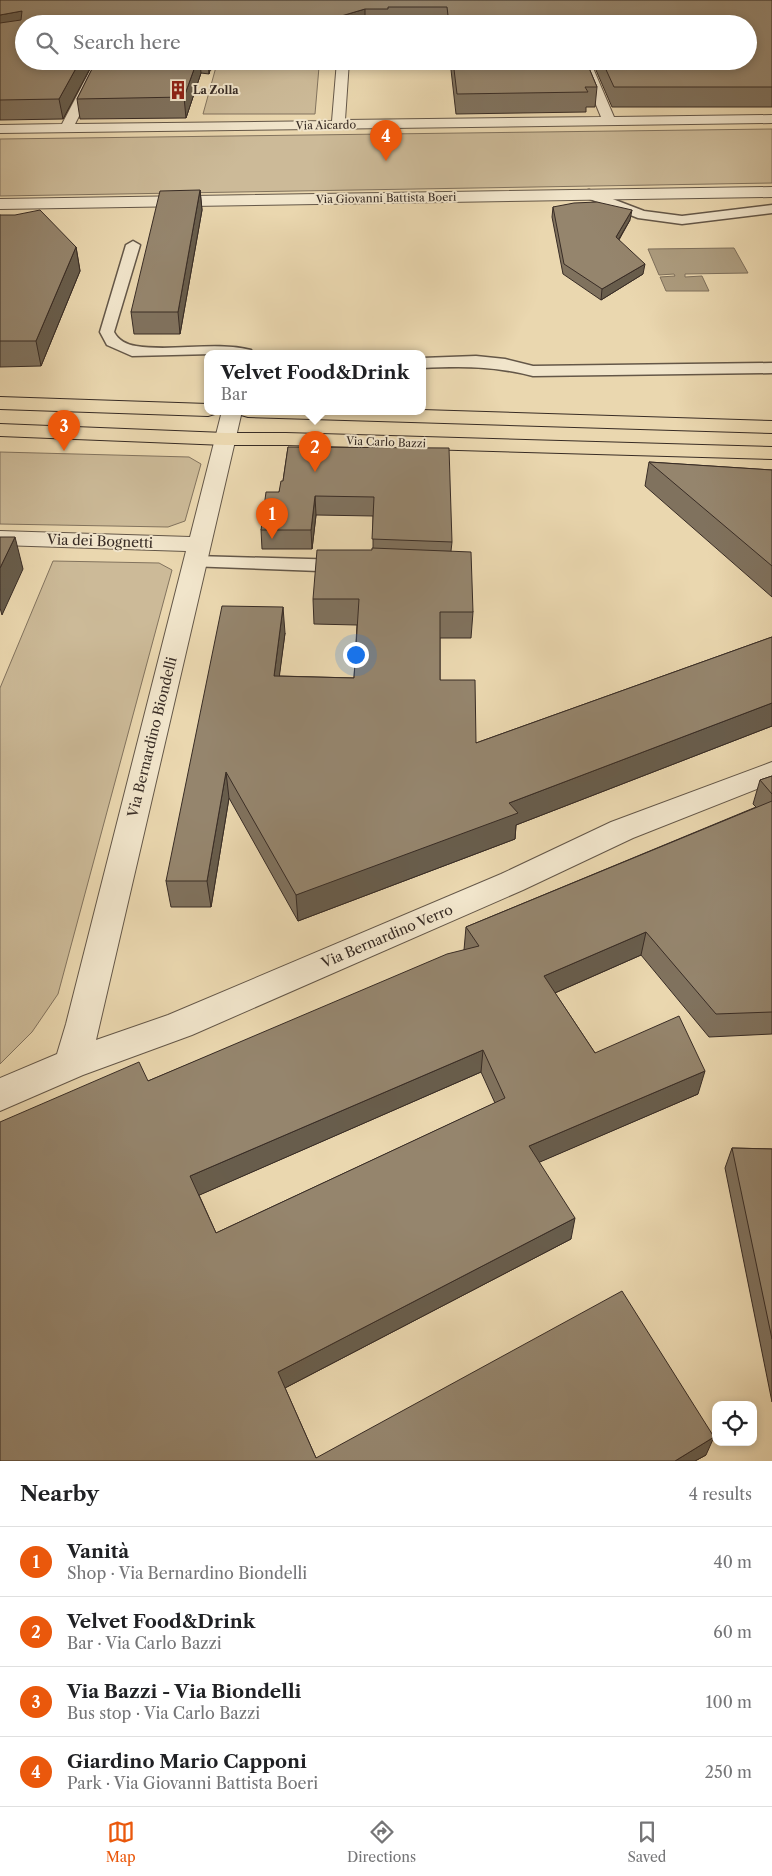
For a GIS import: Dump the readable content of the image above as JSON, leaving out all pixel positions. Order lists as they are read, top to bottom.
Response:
{
  "streets": {
    "main road": ["Via Carlo Bazzi"],
    "street": [
      "Via Aicardo",
      "Via Giovanni Battista Boeri",
      "Via dei Bognetti",
      "Via Bernardino Biondelli",
      "Via Bernardino Verro"
    ]
  },
  "crossings": [
    ["Via Carlo Bazzi", "Via Bernardino Biondelli"],
    ["Via dei Bognetti", "Via Bernardino Biondelli"],
    ["Via Bernardino Biondelli", "Via Bernardino Verro"]
  ],
  "places": {
    "building": ["La Zolla"]
  },
  "page": {
    "search": "Search here",
    "pins": [
      "4",
      "3",
      "2",
      "1"
    ],
    "popup": ["Velvet Food&Drink", "Bar"],
    "heading": ["Nearby", "4 results"],
    "list": [
      {
        "mark": "1",
        "name": "Vanità",
        "note": "Shop · Via Bernardino Biondelli",
        "value": "40 m"
      },
      {
        "mark": "2",
        "name": "Velvet Food&Drink",
        "note": "Bar · Via Carlo Bazzi",
        "value": "60 m"
      },
      {
        "mark": "3",
        "name": "Via Bazzi - Via Biondelli",
        "note": "Bus stop · Via Carlo Bazzi",
        "value": "100 m"
      },
      {
        "mark": "4",
        "name": "Giardino Mario Capponi",
        "note": "Park · Via Giovanni Battista Boeri",
        "value": "250 m"
      }
    ],
    "nav": ["Map", "Directions", "Saved"]
  }
}
